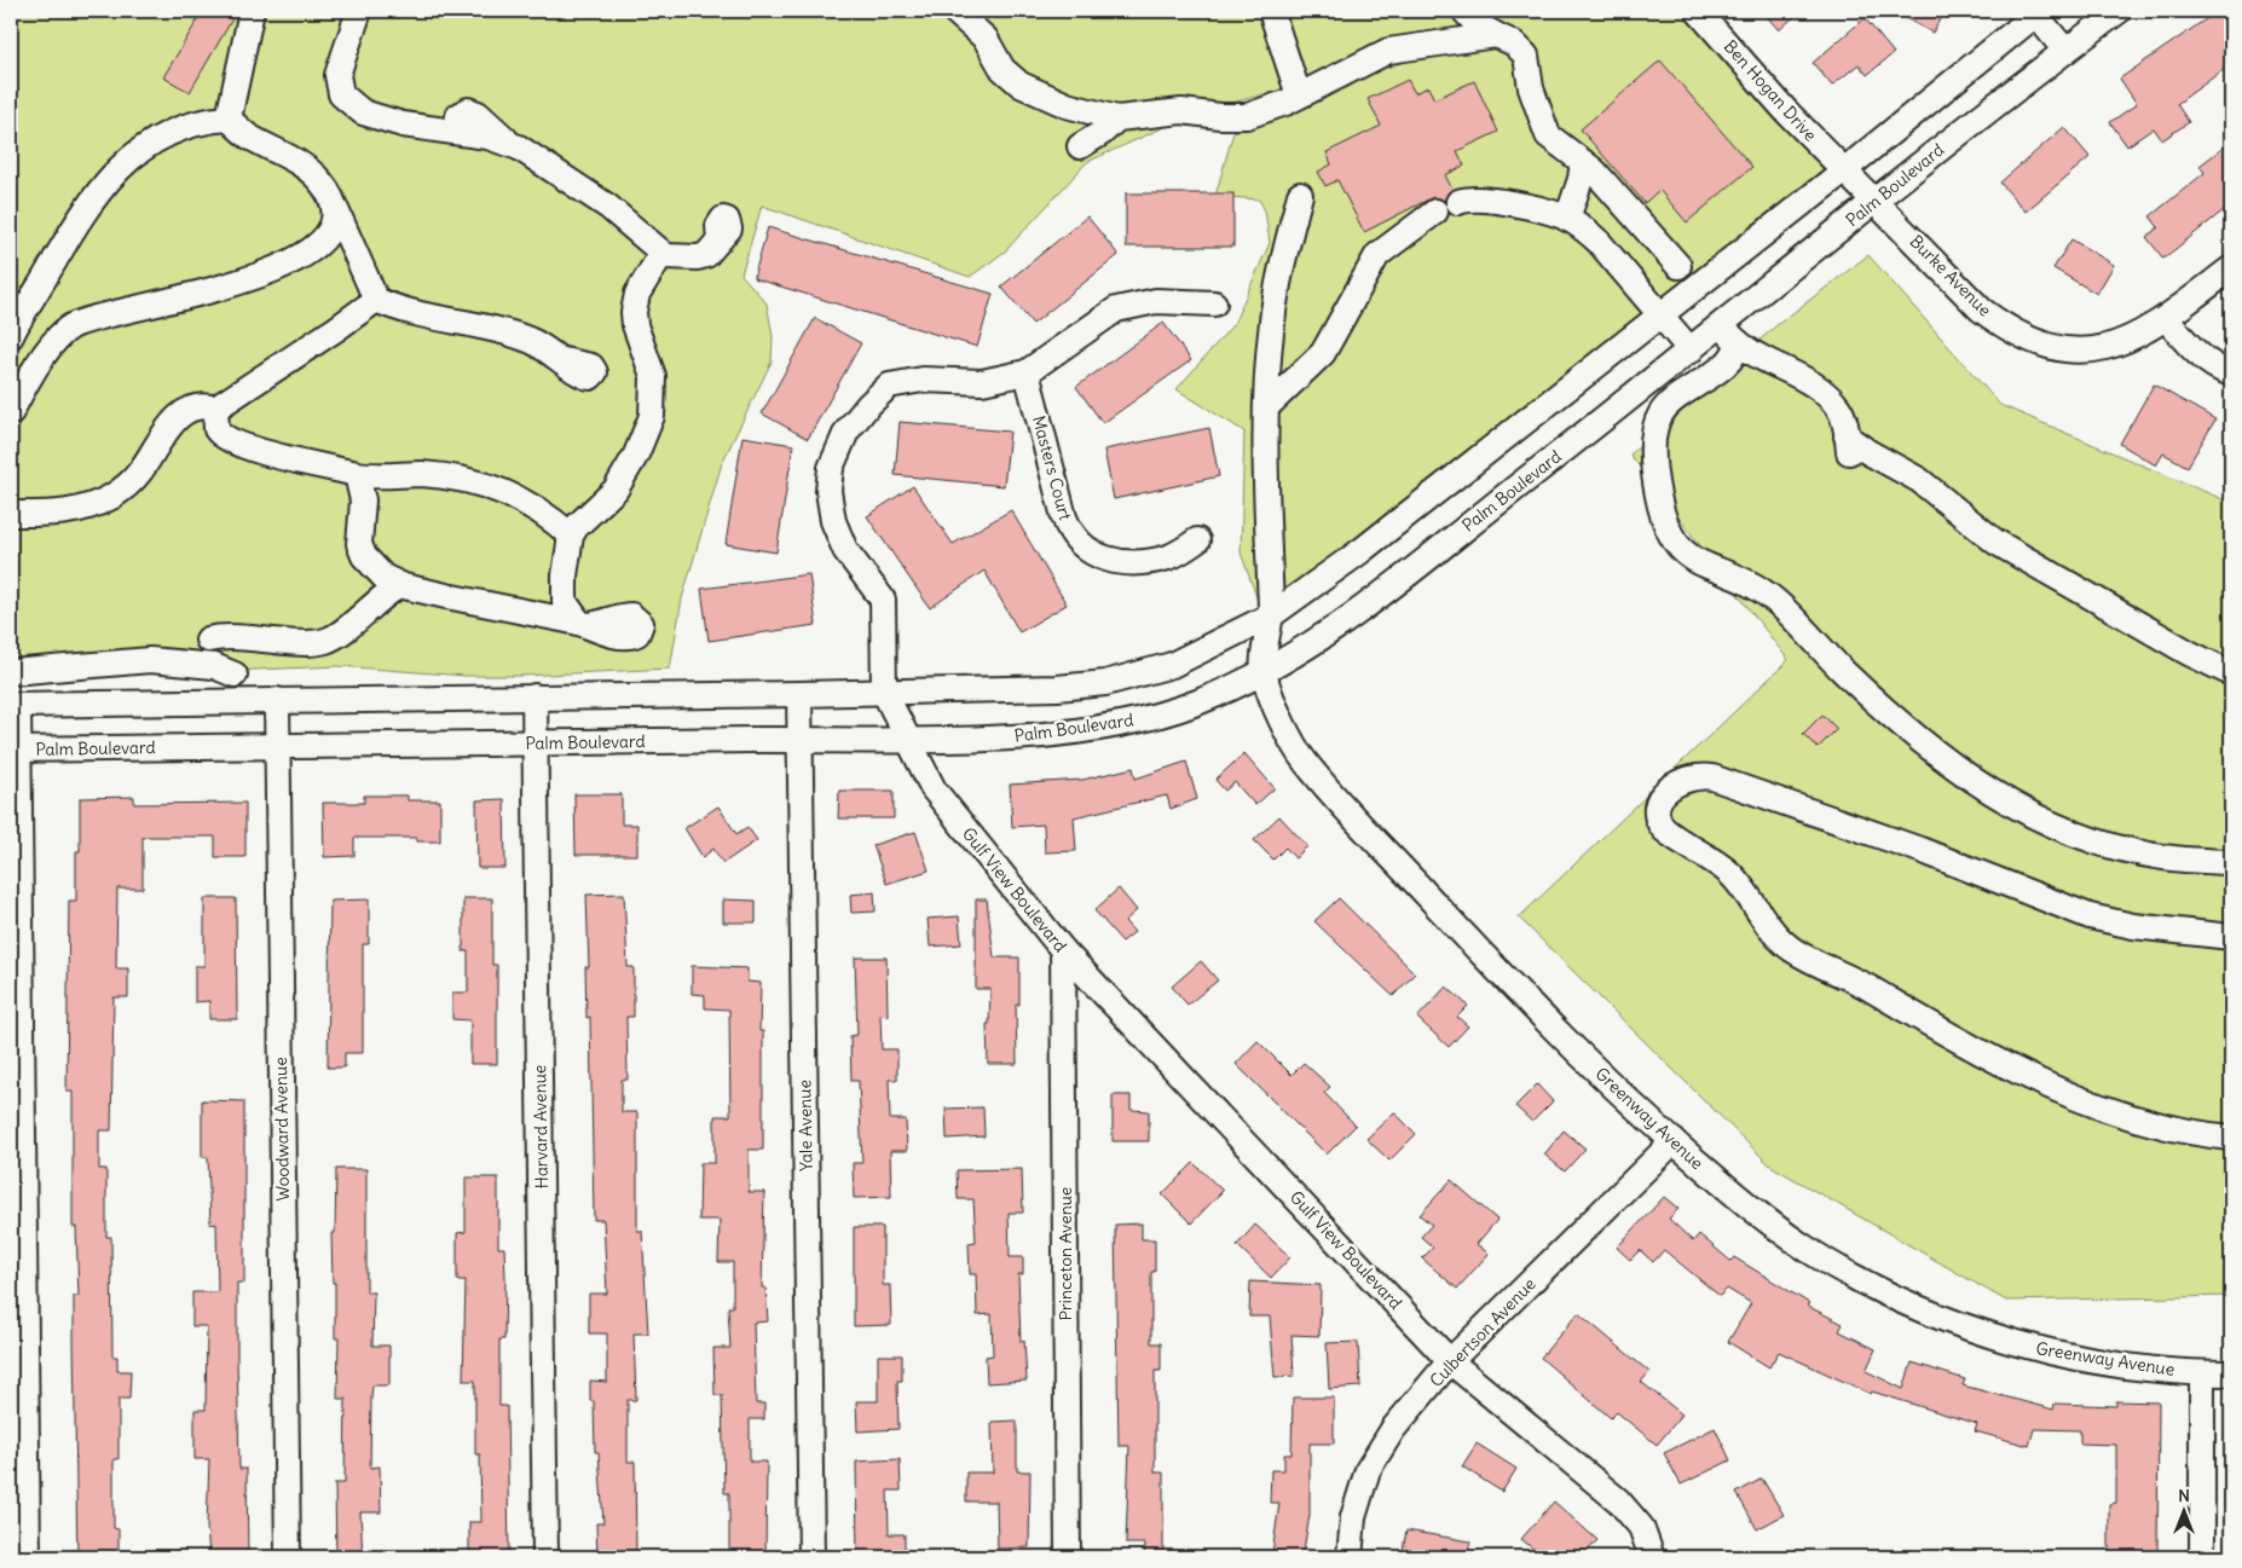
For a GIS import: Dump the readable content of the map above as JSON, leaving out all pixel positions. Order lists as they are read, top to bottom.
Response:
{
  "streets": {
    "street": [
      "Ben Hogan Drive",
      "Palm Boulevard",
      "Burke Avenue",
      "Masters Court",
      "Gulf View Boulevard",
      "Greenway Avenue",
      "Yale Avenue",
      "Harvard Avenue",
      "Woodward Avenue",
      "Princeton Avenue",
      "Culbertson Avenue"
    ]
  },
  "crossings": [
    ["Ben Hogan Drive", "Burke Avenue"],
    ["Palm Boulevard", "Burke Avenue"],
    ["Palm Boulevard", "Gulf View Boulevard"],
    ["Palm Boulevard", "Greenway Avenue"],
    ["Palm Boulevard", "Yale Avenue"],
    ["Palm Boulevard", "Harvard Avenue"],
    ["Palm Boulevard", "Woodward Avenue"],
    ["Masters Court", "Gulf View Boulevard"],
    ["Gulf View Boulevard", "Princeton Avenue"],
    ["Gulf View Boulevard", "Culbertson Avenue"],
    ["Greenway Avenue", "Culbertson Avenue"]
  ],
  "north": "top"
}
